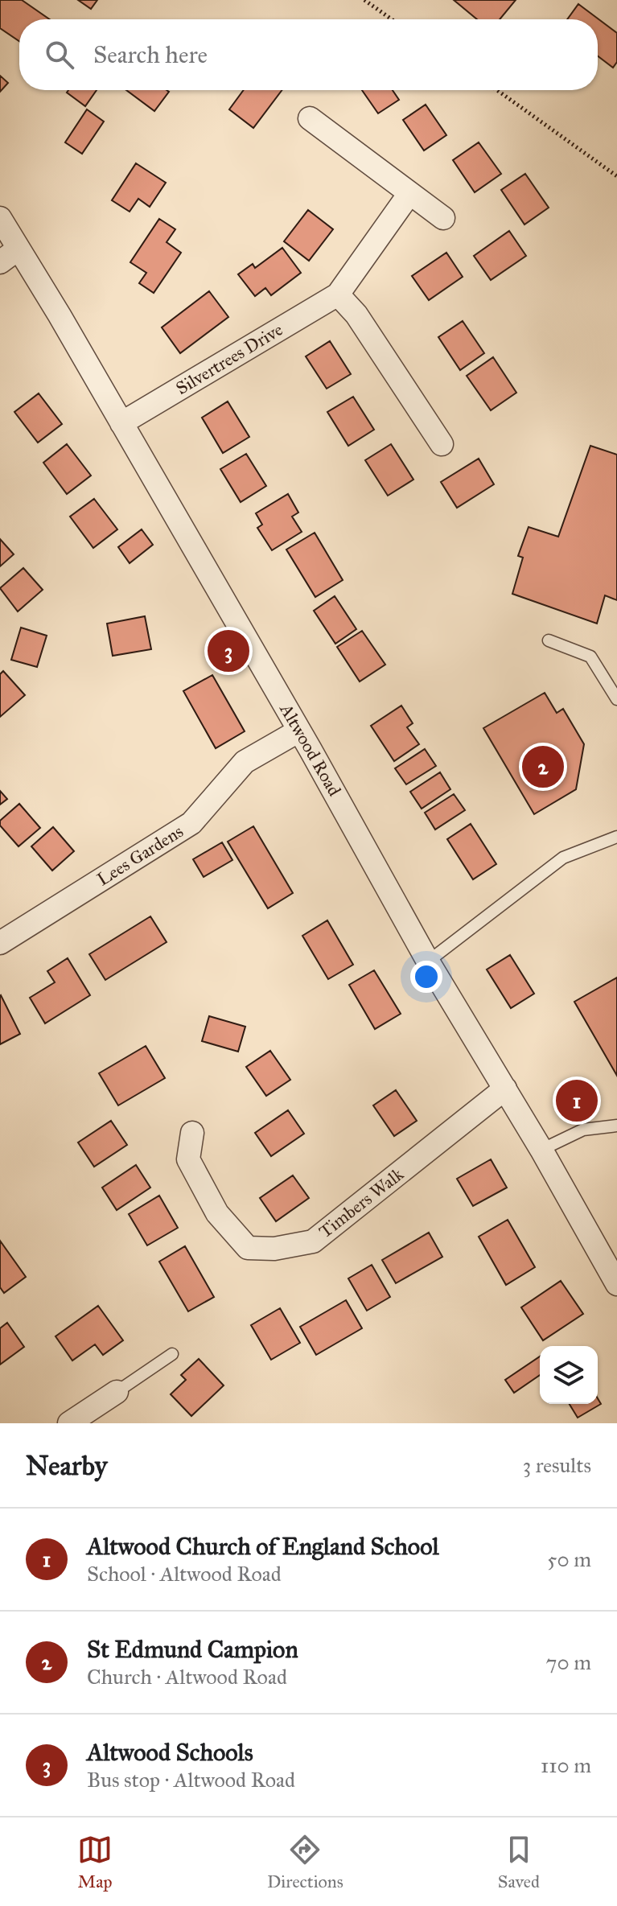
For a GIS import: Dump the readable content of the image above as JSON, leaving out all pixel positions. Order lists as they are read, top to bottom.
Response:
{
  "streets": {
    "street": [
      "Silvertrees Drive",
      "Altwood Road",
      "Lees Gardens",
      "Timbers Walk"
    ]
  },
  "crossings": [
    ["Silvertrees Drive", "Altwood Road"],
    ["Altwood Road", "Lees Gardens"],
    ["Altwood Road", "Timbers Walk"]
  ],
  "page": {
    "search": "Search here",
    "pins": ["3", "2", "1"],
    "heading": ["Nearby", "3 results"],
    "list": [
      {
        "mark": "1",
        "name": "Altwood Church of England School",
        "note": "School · Altwood Road",
        "value": "50 m"
      },
      {
        "mark": "2",
        "name": "St Edmund Campion",
        "note": "Church · Altwood Road",
        "value": "70 m"
      },
      {
        "mark": "3",
        "name": "Altwood Schools",
        "note": "Bus stop · Altwood Road",
        "value": "110 m"
      }
    ],
    "nav": ["Map", "Directions", "Saved"]
  }
}
